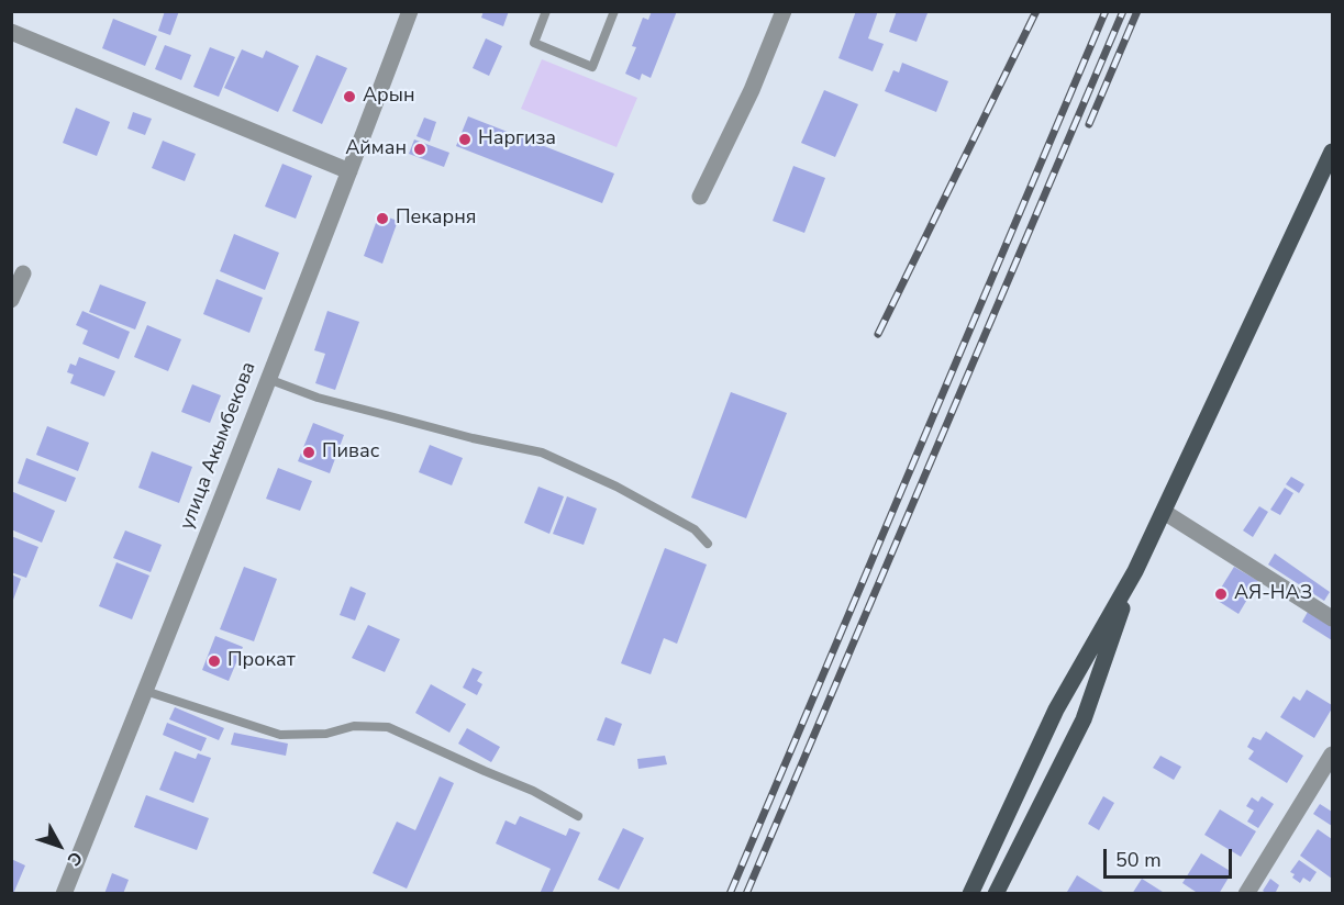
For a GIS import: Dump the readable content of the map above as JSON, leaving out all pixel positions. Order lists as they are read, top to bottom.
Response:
{
  "streets": {
    "street": ["улица Акымбекова"]
  },
  "places": [
    "Арын",
    "Наргиза",
    "Айман",
    "Пекарня",
    "Пивас",
    "АЯ-НАЗ",
    "Прокат"
  ],
  "scale_bar": "50 m",
  "north": "bottom right"
}
